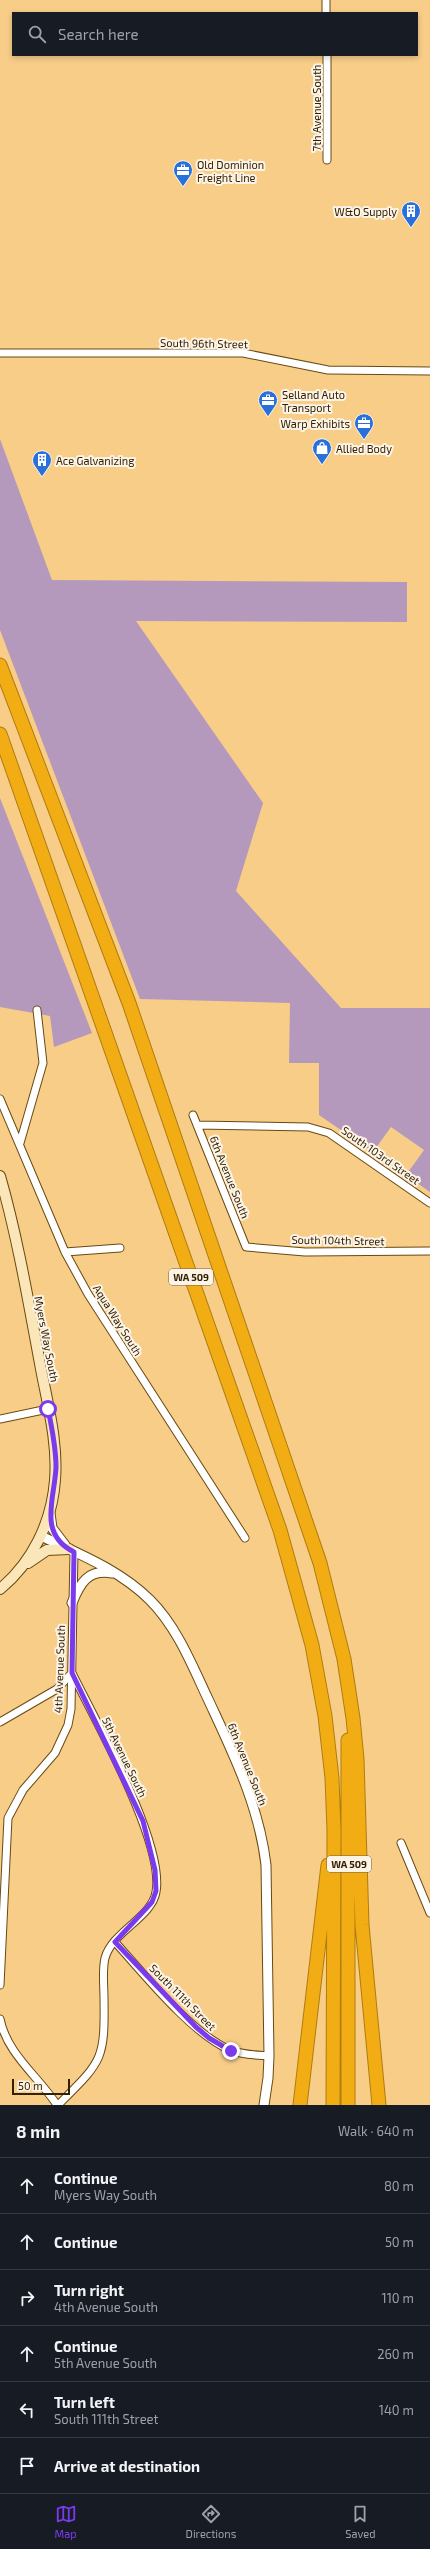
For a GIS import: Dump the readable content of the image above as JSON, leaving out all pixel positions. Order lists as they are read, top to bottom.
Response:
{
  "streets": {
    "highway": ["WA 509"],
    "main road": ["Myers Way South"],
    "street": [
      "7th Avenue South",
      "South 96th Street",
      "South 103rd Street",
      "6th Avenue South",
      "South 104th Street",
      "Aqua Way South",
      "4th Avenue South",
      "5th Avenue South",
      "South 111th Street"
    ]
  },
  "crossings": [
    ["South 103rd Street", "6th Avenue South"],
    ["6th Avenue South", "South 104th Street"],
    ["6th Avenue South", "Myers Way South"],
    ["6th Avenue South", "4th Avenue South"],
    ["6th Avenue South", "South 111th Street"],
    ["4th Avenue South", "5th Avenue South"],
    ["5th Avenue South", "South 111th Street"]
  ],
  "places": {
    "office": ["Old Dominion Freight Line", "Selland Auto Transport", "Warp Exhibits"],
    "building": ["W&O Supply", "Ace Galvanizing"],
    "shop": ["Allied Body"]
  },
  "scale_bar": "50 m",
  "page": {
    "search": "Search here",
    "scale": "50 m",
    "heading": ["8 min", "Walk · 640 m"],
    "list": [
      ["Continue", "Myers Way South", "80 m"],
      ["Continue", "50 m"],
      ["Turn right", "4th Avenue South", "110 m"],
      ["Continue", "5th Avenue South", "260 m"],
      ["Turn left", "South 111th Street", "140 m"],
      "Arrive at destination"
    ],
    "nav": ["Map", "Directions", "Saved"]
  }
}
